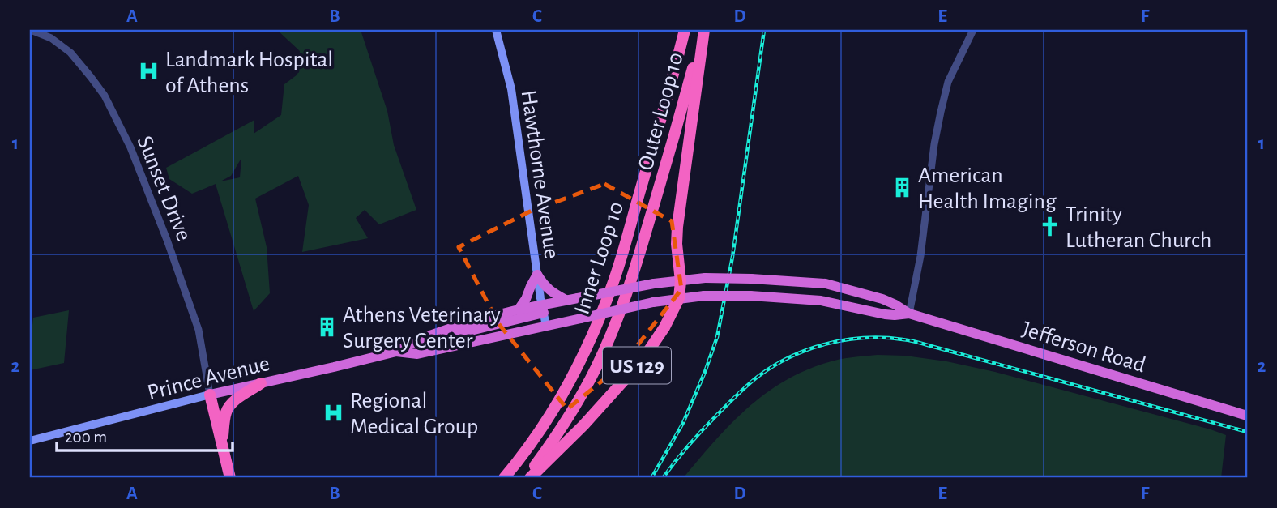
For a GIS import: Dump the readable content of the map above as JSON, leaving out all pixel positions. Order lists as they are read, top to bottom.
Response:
{
  "streets": {
    "highway": [
      "Outer Loop 10",
      "Inner Loop 10",
      "Jefferson Road",
      "US 129",
      "Prince Avenue"
    ],
    "main road": ["Hawthorne Avenue"],
    "street": ["Sunset Drive"]
  },
  "crossings": [
    ["Outer Loop 10", "US 129"],
    ["Hawthorne Avenue", "Prince Avenue"],
    ["Sunset Drive", "Prince Avenue"],
    ["Jefferson Road", "US 129"],
    ["Jefferson Road", "Prince Avenue"]
  ],
  "places": {
    "hospital": ["Landmark Hospital of Athens", "Regional Medical Group"],
    "building": ["American Health Imaging", "Athens Veterinary Surgery Center"],
    "church": ["Trinity Lutheran Church"]
  },
  "scale_bar": "200 m",
  "grid": {
    "columns": [
      "A",
      "B",
      "C",
      "D",
      "E",
      "F"
    ],
    "rows": ["1", "2"]
  }
}
